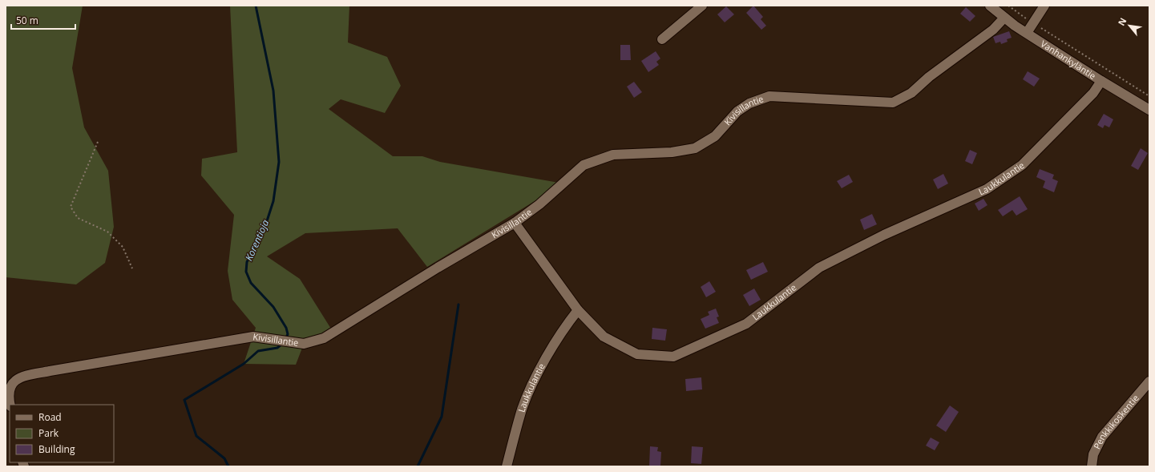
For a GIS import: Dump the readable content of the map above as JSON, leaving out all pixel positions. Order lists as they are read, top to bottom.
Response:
{
  "streets": {
    "street": [
      "Vanhankyläntie",
      "Kivisillantie",
      "Laukkulantie",
      "Penkkikoskentie"
    ]
  },
  "crossings": [
    ["Vanhankyläntie", "Kivisillantie"],
    ["Vanhankyläntie", "Laukkulantie"]
  ],
  "water": ["Korentioja"],
  "legend": ["Road", "Park", "Building"],
  "scale_bar": "50 m",
  "north": "top left"
}
